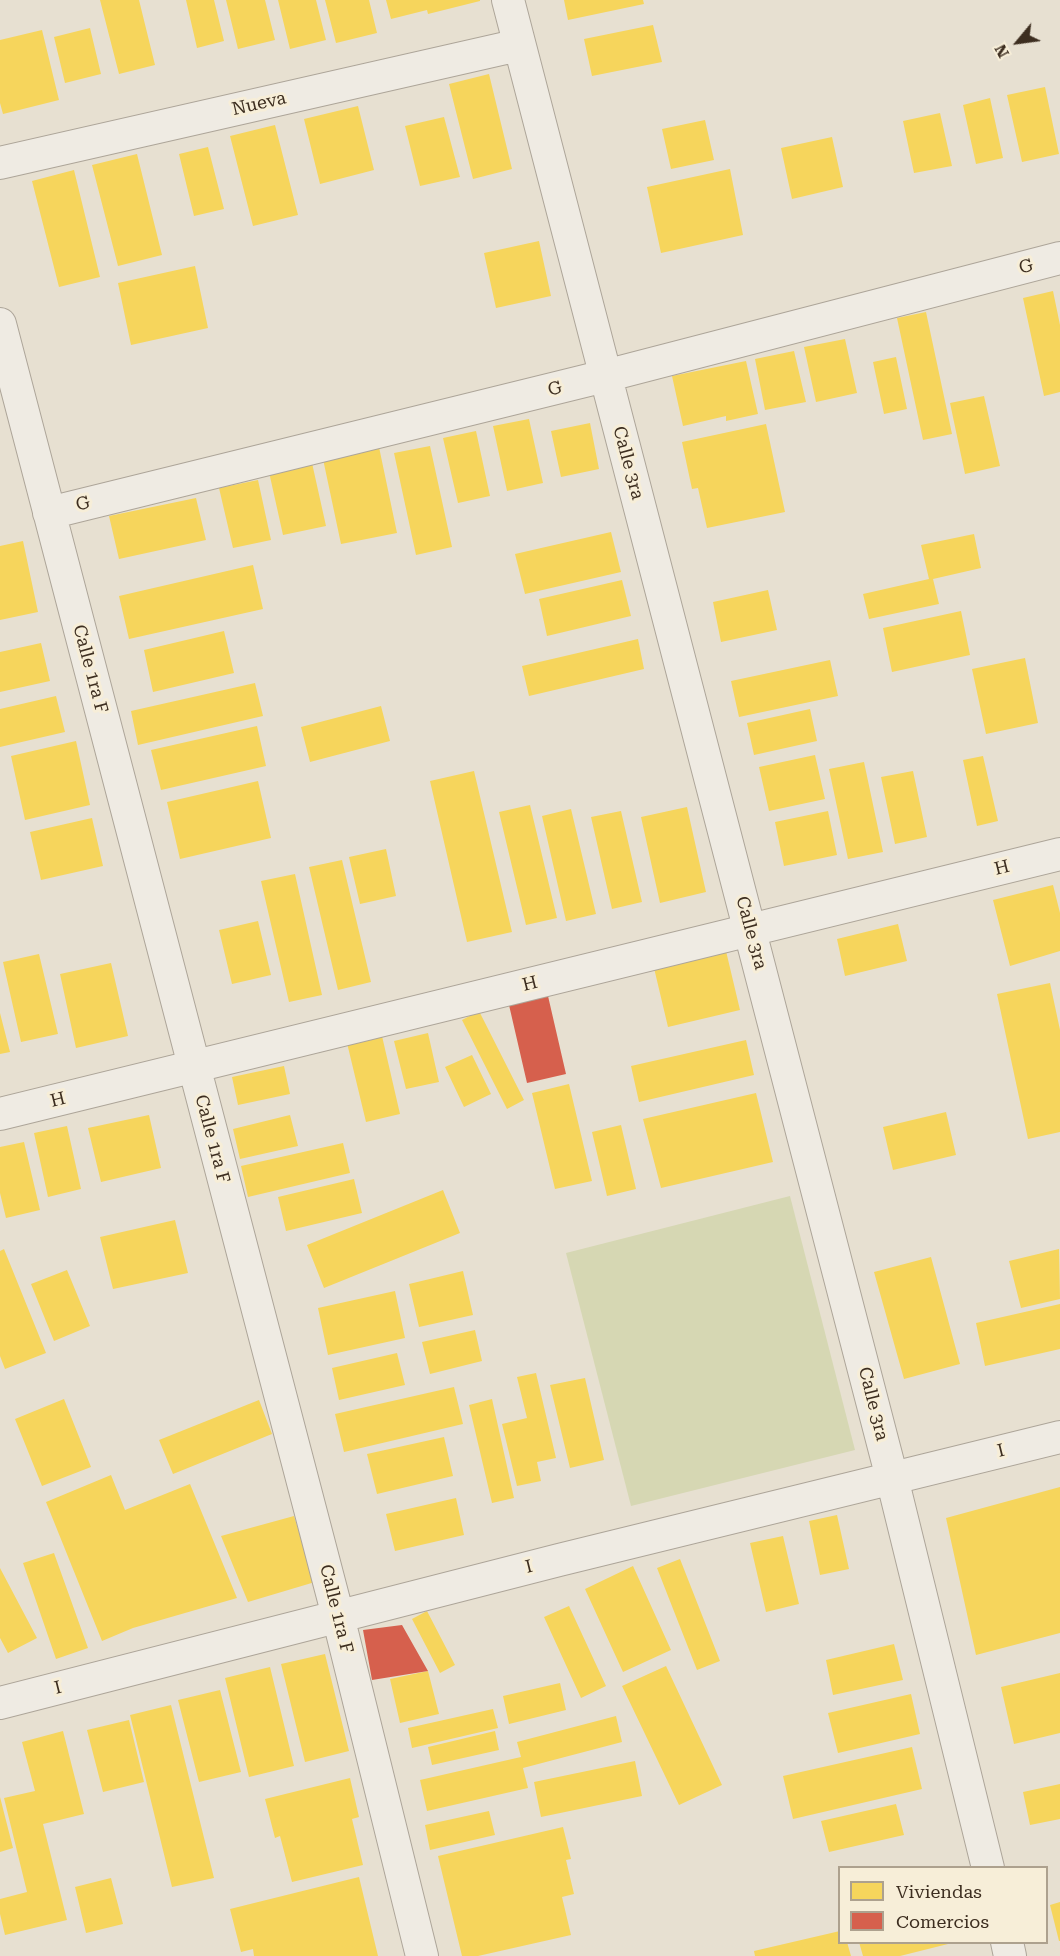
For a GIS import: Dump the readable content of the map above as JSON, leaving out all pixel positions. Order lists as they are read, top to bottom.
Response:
{
  "streets": {
    "street": [
      "Nueva",
      "G",
      "Calle 3ra",
      "Calle 1ra F",
      "H",
      "I"
    ]
  },
  "crossings": [
    ["Nueva", "Calle 3ra"],
    ["G", "Calle 3ra"],
    ["G", "Calle 1ra F"],
    ["Calle 3ra", "H"],
    ["Calle 3ra", "I"],
    ["Calle 1ra F", "H"],
    ["Calle 1ra F", "I"]
  ],
  "legend": ["Viviendas", "Comercios"],
  "north": "bottom left"
}
